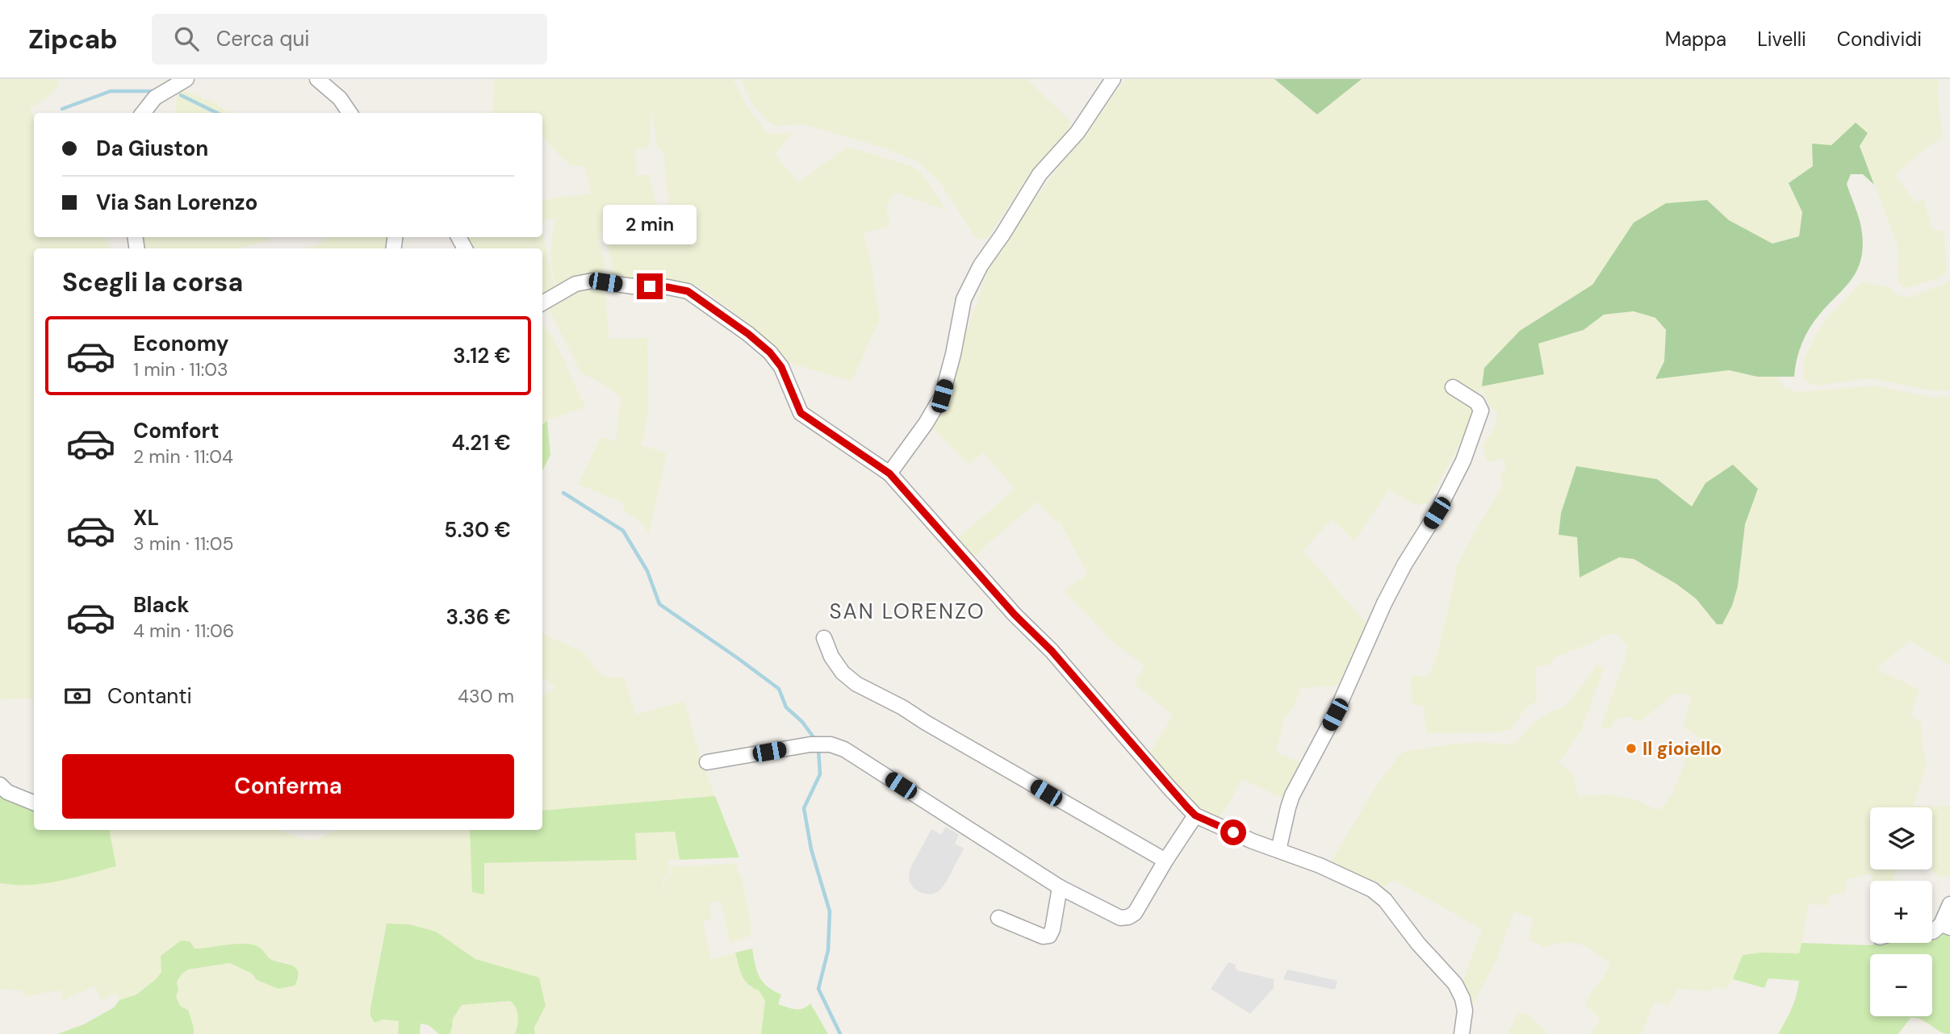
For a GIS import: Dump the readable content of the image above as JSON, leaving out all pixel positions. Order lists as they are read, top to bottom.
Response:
{
  "districts": ["SAN LORENZO"],
  "places": ["Il gioiello"],
  "page": {
    "header": "Zipcab",
    "search": "Cerca qui",
    "nav": ["Mappa", "Livelli", "Condividi"],
    "banner": ["Da Giuston", "Via San Lorenzo"],
    "bubble": "2 min",
    "heading": "Scegli la corsa",
    "list": [
      {
        "name": "Economy",
        "note": "1 min · 11:03",
        "value": "3.12 €"
      },
      {
        "name": "Comfort",
        "note": "2 min · 11:04",
        "value": "4.21 €"
      },
      {
        "name": "XL",
        "note": "3 min · 11:05",
        "value": "5.30 €"
      },
      {
        "name": "Black",
        "note": "4 min · 11:06",
        "value": "3.36 €"
      }
    ],
    "pay": ["Contanti", "430 m"],
    "buttons": "Conferma",
    "map_buttons": ["+", "−"]
  }
}
